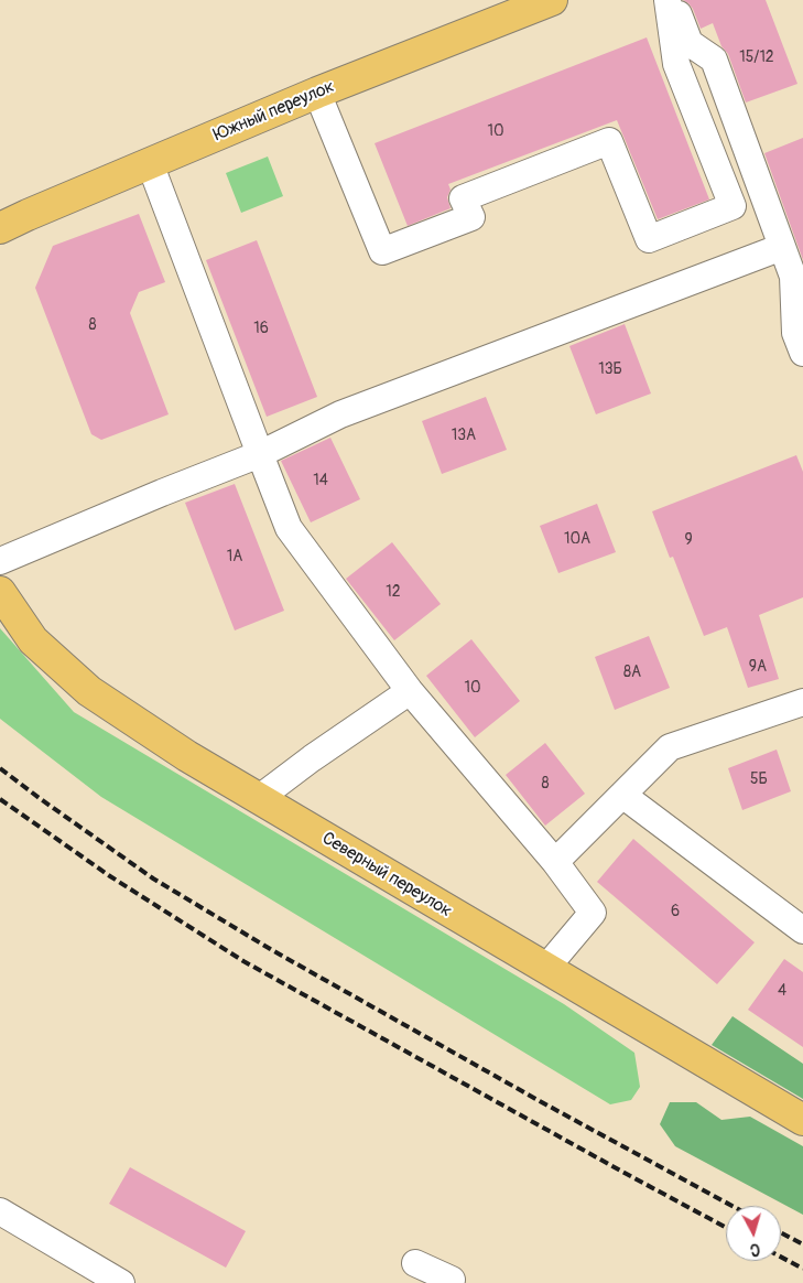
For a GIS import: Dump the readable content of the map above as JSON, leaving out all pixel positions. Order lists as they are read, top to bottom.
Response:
{
  "streets": {
    "main road": ["Южный переулок", "Северный переулок"]
  },
  "house_numbers": [
    "15/12",
    "10",
    "8",
    "16",
    "13Б",
    "13А",
    "14",
    "10А",
    "9",
    "1А",
    "12",
    "9А",
    "8А",
    "10",
    "5Б",
    "8",
    "6",
    "4"
  ],
  "north": "bottom"
}
